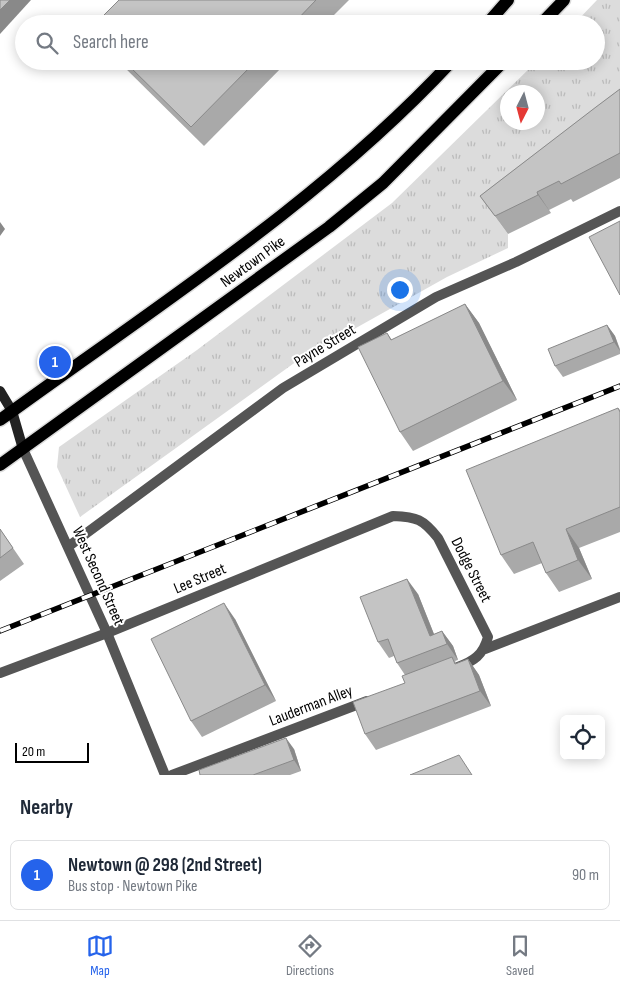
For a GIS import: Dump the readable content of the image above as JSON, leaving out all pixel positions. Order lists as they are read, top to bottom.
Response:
{
  "streets": {
    "main road": ["Newtown Pike"],
    "street": [
      "Payne Street",
      "Dodge Street",
      "West Second Street",
      "Lee Street",
      "Lauderman Alley"
    ]
  },
  "crossings": [
    ["Newtown Pike", "West Second Street"],
    ["Payne Street", "West Second Street"],
    ["Dodge Street", "Lee Street"],
    ["West Second Street", "Lee Street"]
  ],
  "scale_bar": "20 m",
  "north": "bottom",
  "page": {
    "search": "Search here",
    "pins": "1",
    "scale": "20 m",
    "heading": "Nearby",
    "list": [
      {
        "mark": "1",
        "name": "Newtown @ 298 (2nd Street)",
        "note": "Bus stop · Newtown Pike",
        "value": "90 m"
      }
    ],
    "nav": ["Map", "Directions", "Saved"]
  }
}
